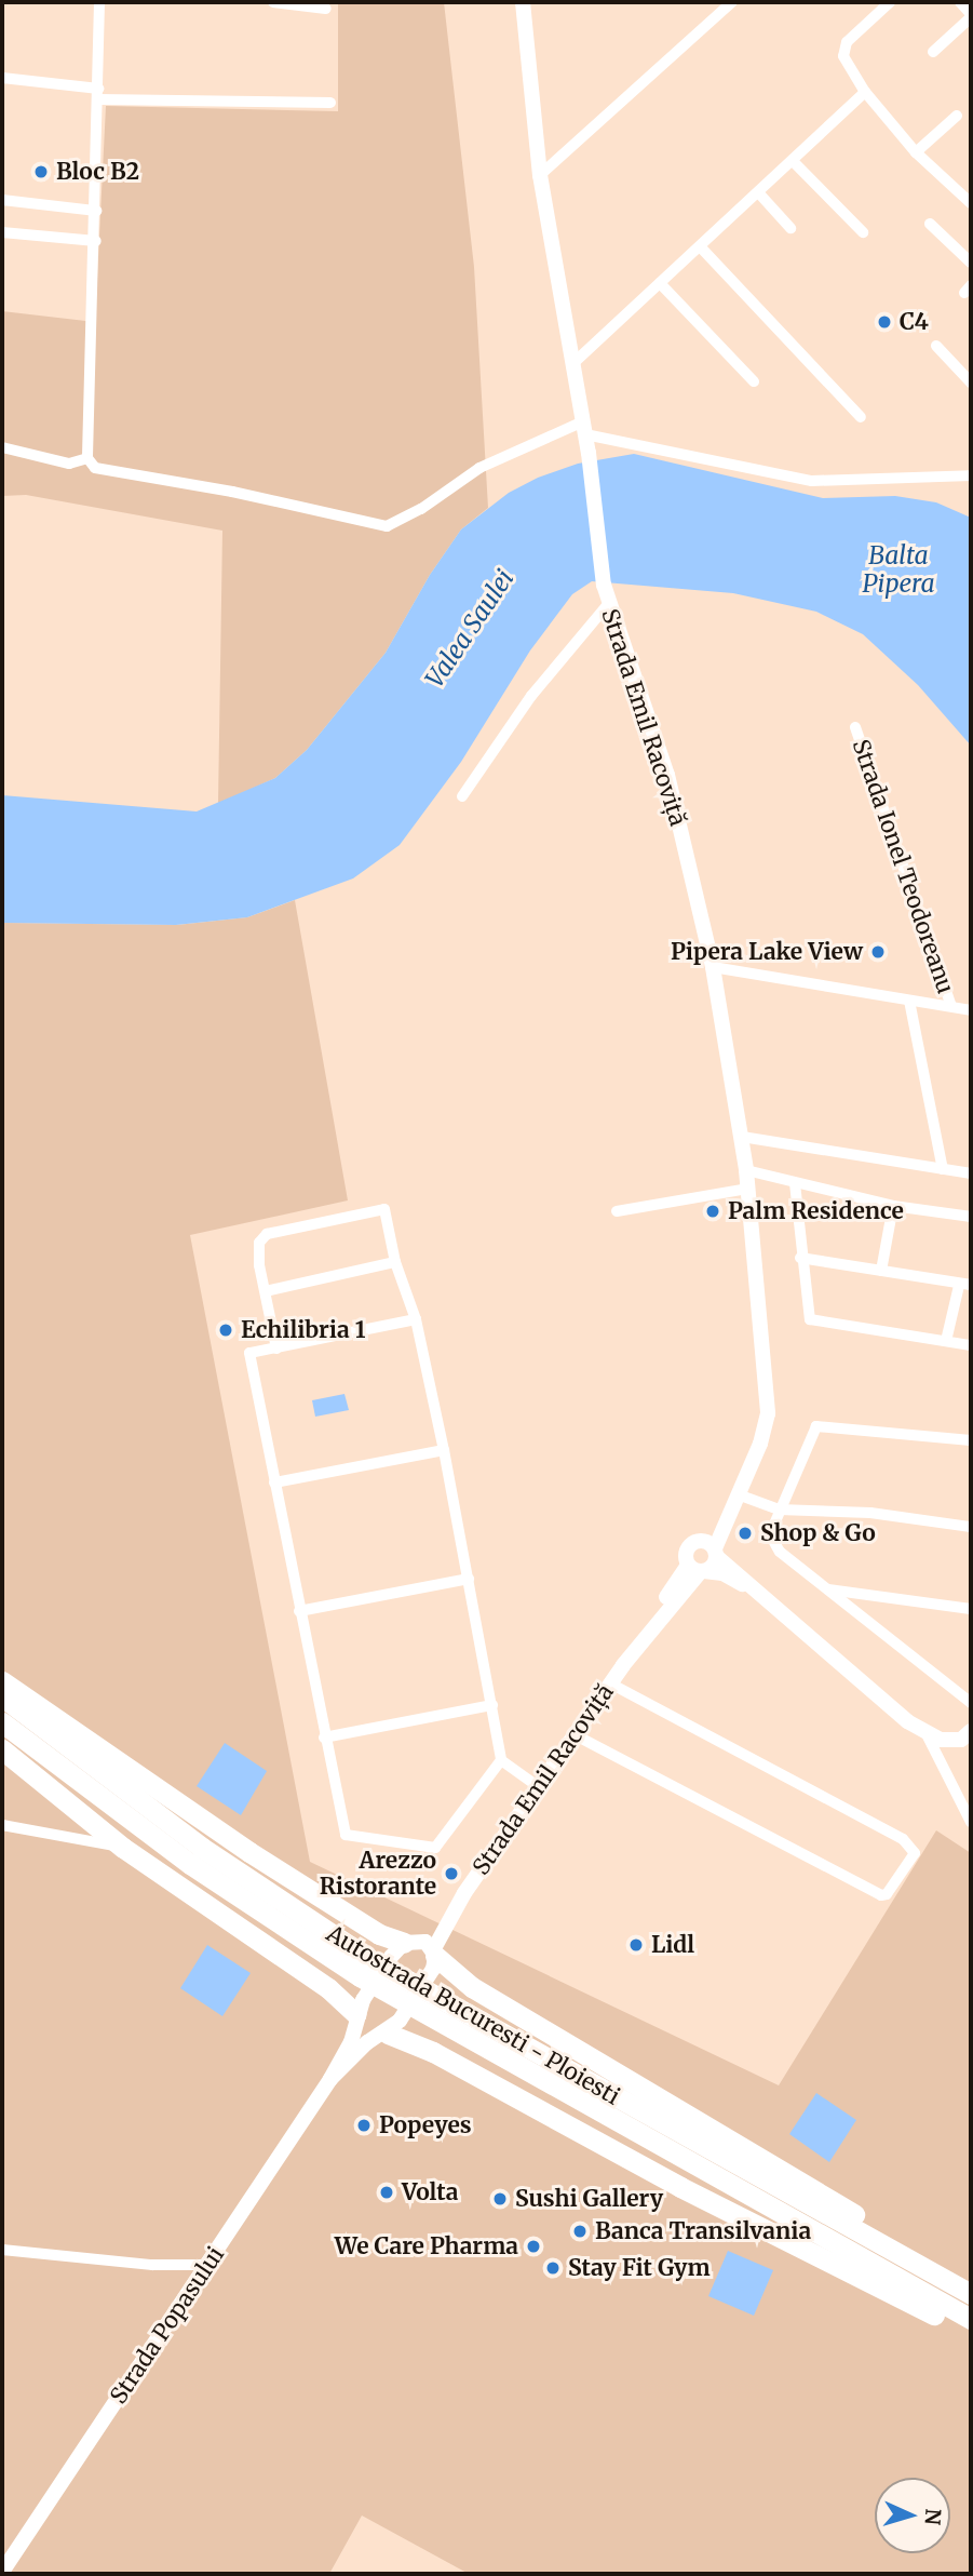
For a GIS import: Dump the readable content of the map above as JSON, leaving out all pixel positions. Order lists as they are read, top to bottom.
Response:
{
  "streets": {
    "highway": ["Autostrada Bucuresti - Ploiesti"],
    "street": ["Strada Emil Racoviță", "Strada Ionel Teodoreanu", "Strada Popasului"]
  },
  "crossings": [
    ["Strada Emil Racoviță", "Strada Popasului"]
  ],
  "water": ["Balta Pipera", "Valea Saulei"],
  "places": [
    "Bloc B2",
    "C4",
    "Pipera Lake View",
    "Palm Residence",
    "Echilibria 1",
    "Shop & Go",
    "Arezzo Ristorante",
    "Lidl",
    "Popeyes",
    "Volta",
    "Sushi Gallery",
    "Banca Transilvania",
    "We Care Pharma",
    "Stay Fit Gym"
  ],
  "north": "right"
}
